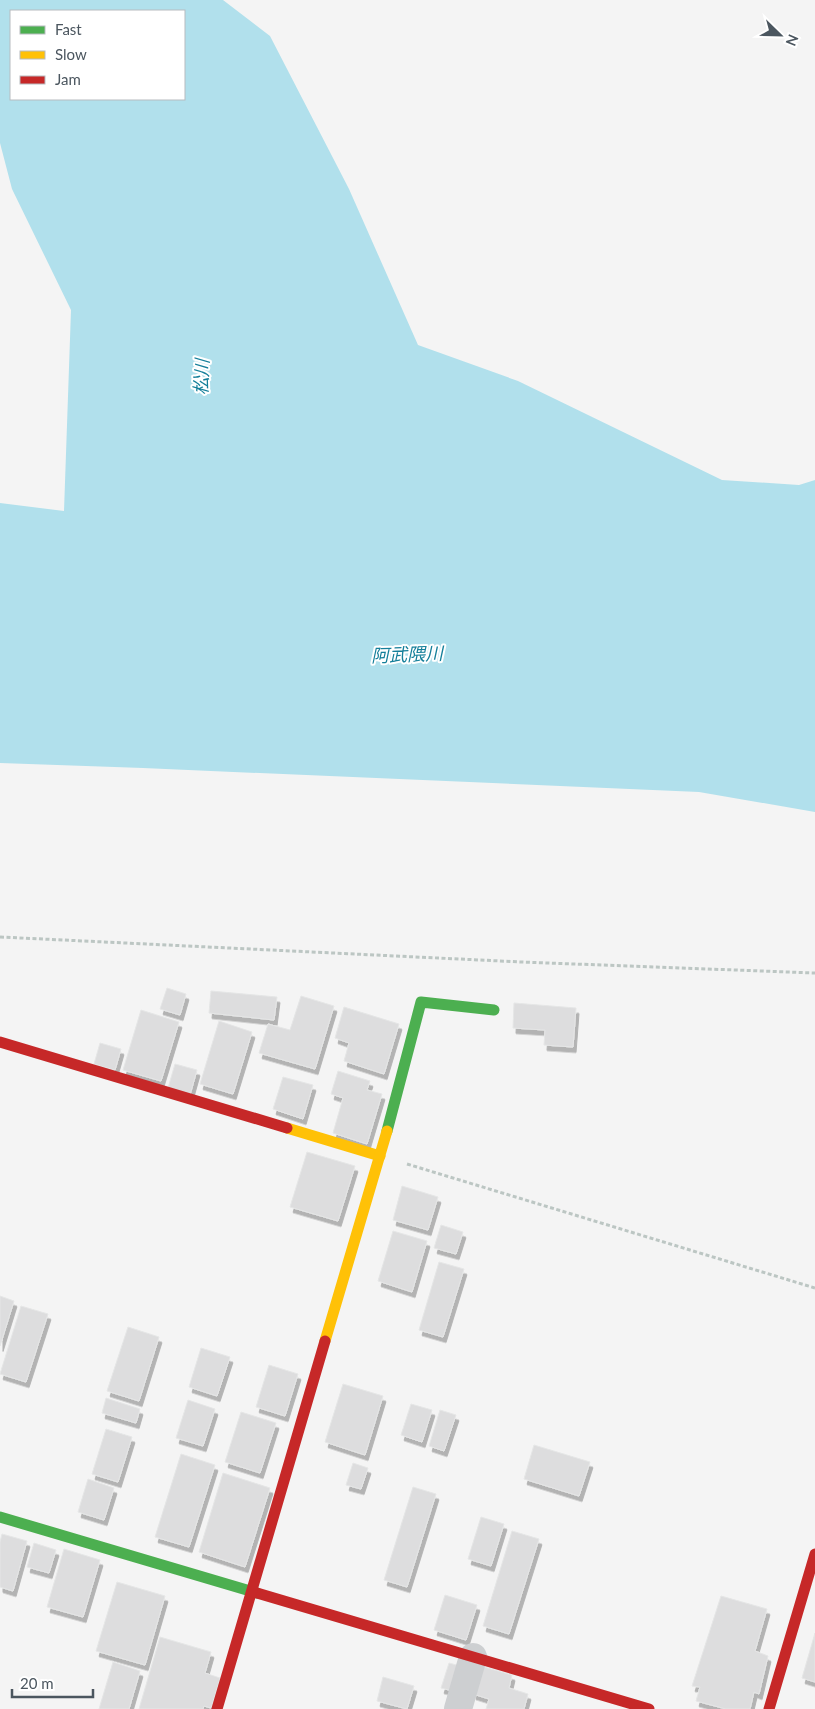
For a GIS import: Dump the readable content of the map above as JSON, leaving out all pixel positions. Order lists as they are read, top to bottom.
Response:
{
  "water": ["松川", "阿武隈川"],
  "legend": ["Fast", "Slow", "Jam"],
  "scale_bar": "20 m",
  "north": "bottom right"
}
